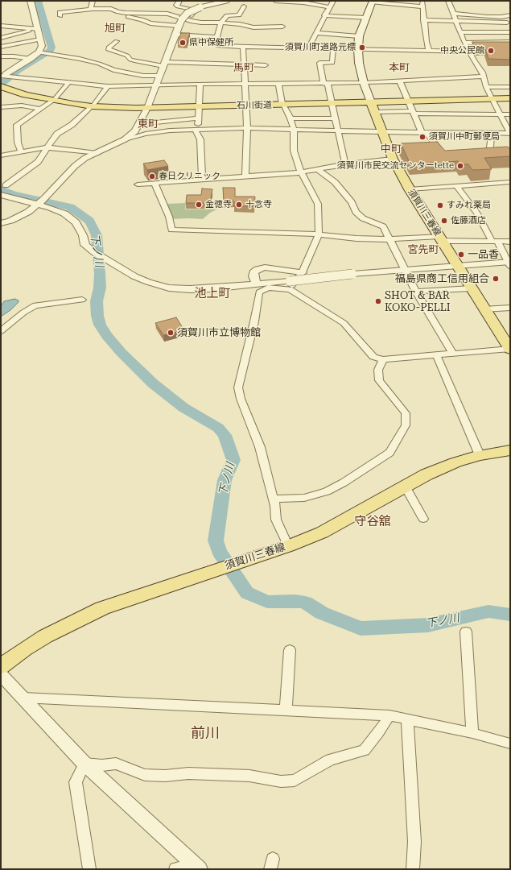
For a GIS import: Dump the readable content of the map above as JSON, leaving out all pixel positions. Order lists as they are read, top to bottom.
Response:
{
  "streets": {
    "main road": ["石川街道", "須賀川三春線"]
  },
  "crossings": [
    ["石川街道", "須賀川三春線"]
  ],
  "districts": [
    "旭町",
    "馬町",
    "本町",
    "東町",
    "中町",
    "宮先町",
    "池上町",
    "守谷舘",
    "前川"
  ],
  "water": ["下ノ川"],
  "places": [
    "県中保健所",
    "須賀川町道路元標",
    "中央公民館",
    "須賀川中町郵便局",
    "須賀川市民交流センターtette",
    "春日クリニック",
    "金徳寺",
    "十念寺",
    "すみれ薬局",
    "佐藤酒店",
    "一品香",
    "福島県商工信用組合",
    "SHOT & BAR KOKO-PELLI",
    "須賀川市立博物館"
  ]
}
